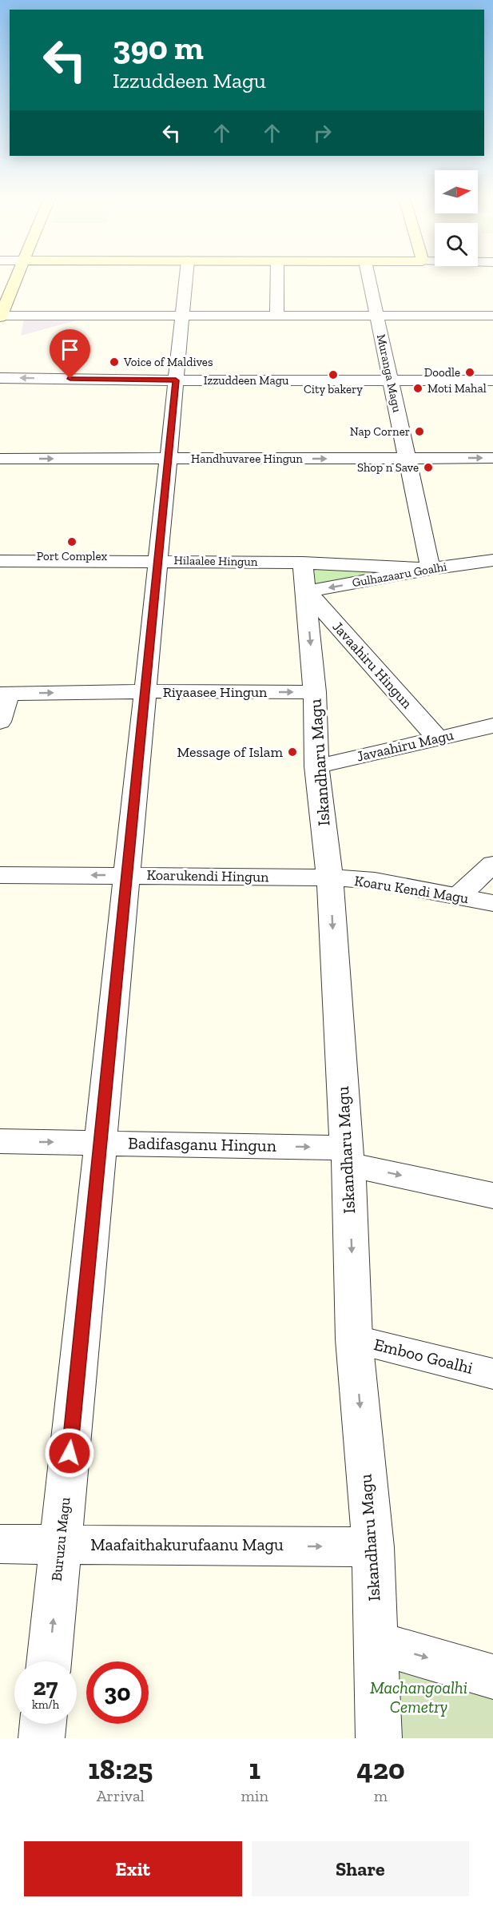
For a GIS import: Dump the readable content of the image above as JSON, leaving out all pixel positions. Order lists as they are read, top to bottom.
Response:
{
  "streets": {
    "street": [
      "Muranga Magu",
      "Izzuddeen Magu",
      "Handhuvaree Hingun",
      "Hilaalee Hingun",
      "Gulhazaaru Goalhi",
      "Javaahiru Hingun",
      "Riyaasee Hingun",
      "Javaahiru Magu",
      "Iskandharu Magu",
      "Koarukendi Hingun",
      "Koaru Kendi Magu",
      "Badifasganu Hingun",
      "Emboo Goalhi",
      "Buruzu Magu",
      "Maafaithakurufaanu Magu"
    ]
  },
  "crossings": [
    ["Muranga Magu", "Izzuddeen Magu"],
    ["Muranga Magu", "Handhuvaree Hingun"],
    ["Muranga Magu", "Hilaalee Hingun"],
    ["Muranga Magu", "Gulhazaaru Goalhi"],
    ["Izzuddeen Magu", "Buruzu Magu"],
    ["Handhuvaree Hingun", "Buruzu Magu"],
    ["Hilaalee Hingun", "Gulhazaaru Goalhi"],
    ["Hilaalee Hingun", "Iskandharu Magu"],
    ["Hilaalee Hingun", "Buruzu Magu"],
    ["Gulhazaaru Goalhi", "Javaahiru Hingun"],
    ["Gulhazaaru Goalhi", "Iskandharu Magu"],
    ["Javaahiru Hingun", "Javaahiru Magu"],
    ["Javaahiru Hingun", "Iskandharu Magu"],
    ["Riyaasee Hingun", "Iskandharu Magu"],
    ["Riyaasee Hingun", "Buruzu Magu"],
    ["Javaahiru Magu", "Iskandharu Magu"],
    ["Iskandharu Magu", "Koarukendi Hingun"],
    ["Iskandharu Magu", "Koaru Kendi Magu"],
    ["Iskandharu Magu", "Badifasganu Hingun"],
    ["Iskandharu Magu", "Emboo Goalhi"],
    ["Iskandharu Magu", "Maafaithakurufaanu Magu"],
    ["Koarukendi Hingun", "Koaru Kendi Magu"],
    ["Koarukendi Hingun", "Buruzu Magu"],
    ["Badifasganu Hingun", "Buruzu Magu"],
    ["Buruzu Magu", "Maafaithakurufaanu Magu"]
  ],
  "one_way": [
    "Gulhazaaru Goalhi",
    "Riyaasee Hingun",
    "Iskandharu Magu",
    "Koarukendi Hingun",
    "Badifasganu Hingun",
    "Maafaithakurufaanu Magu"
  ],
  "parks": ["Machangoalhi Cemetry"],
  "places": [
    "Voice of Maldives",
    "Doodle",
    "City bakery",
    "Moti Mahal",
    "Nap Corner",
    "Shop n Save",
    "Port Complex",
    "Message of Islam"
  ],
  "north": "right",
  "page": {
    "turn": ["390 m", "Izzuddeen Magu"],
    "speed": "27 km/h",
    "limit": "30",
    "eta": [
      "18:25",
      "Arrival",
      "1",
      "min",
      "420",
      "m"
    ],
    "buttons": ["Exit", "Share"]
  }
}
